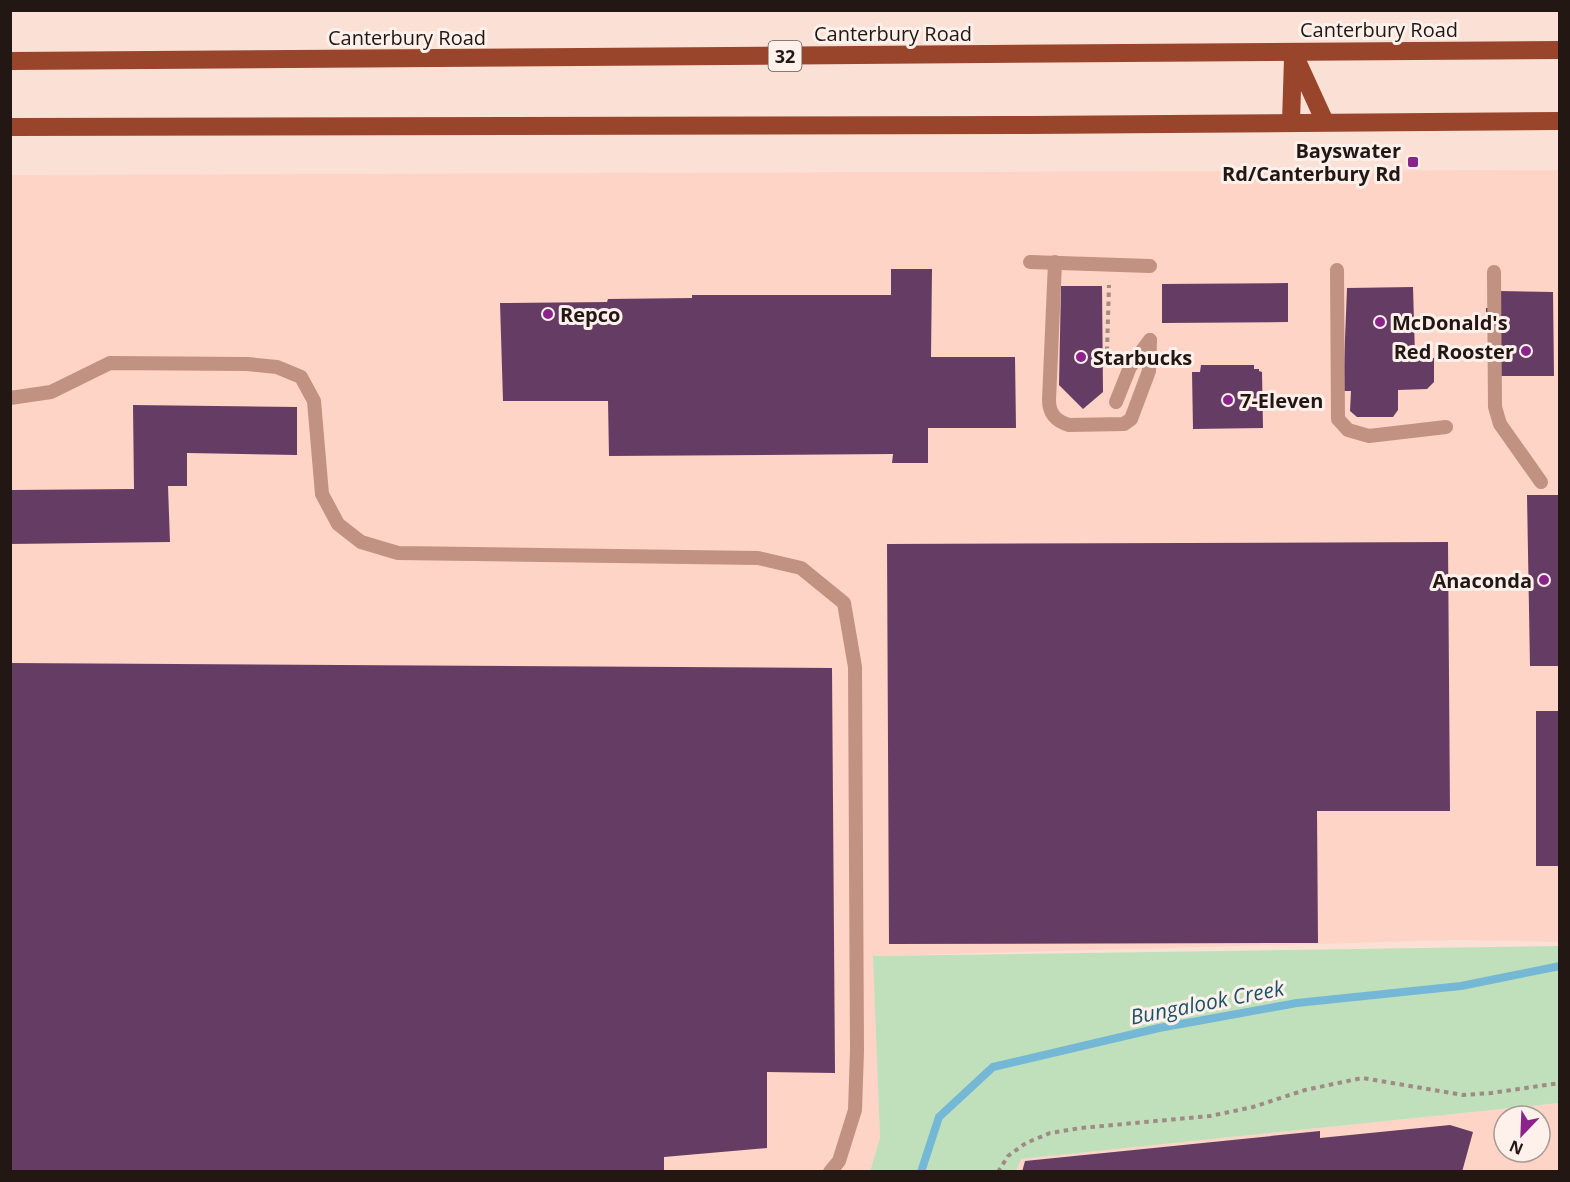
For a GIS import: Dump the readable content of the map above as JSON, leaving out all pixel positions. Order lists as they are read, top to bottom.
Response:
{
  "streets": {
    "main road": ["Canterbury Road", "32"]
  },
  "water": ["Bungalook Creek"],
  "places": {
    "transit": ["Bayswater Rd/Canterbury Rd"],
    "other": [
      "Repco",
      "McDonald's",
      "Red Rooster",
      "Starbucks",
      "7-Eleven",
      "Anaconda"
    ]
  },
  "north": "bottom left"
}
